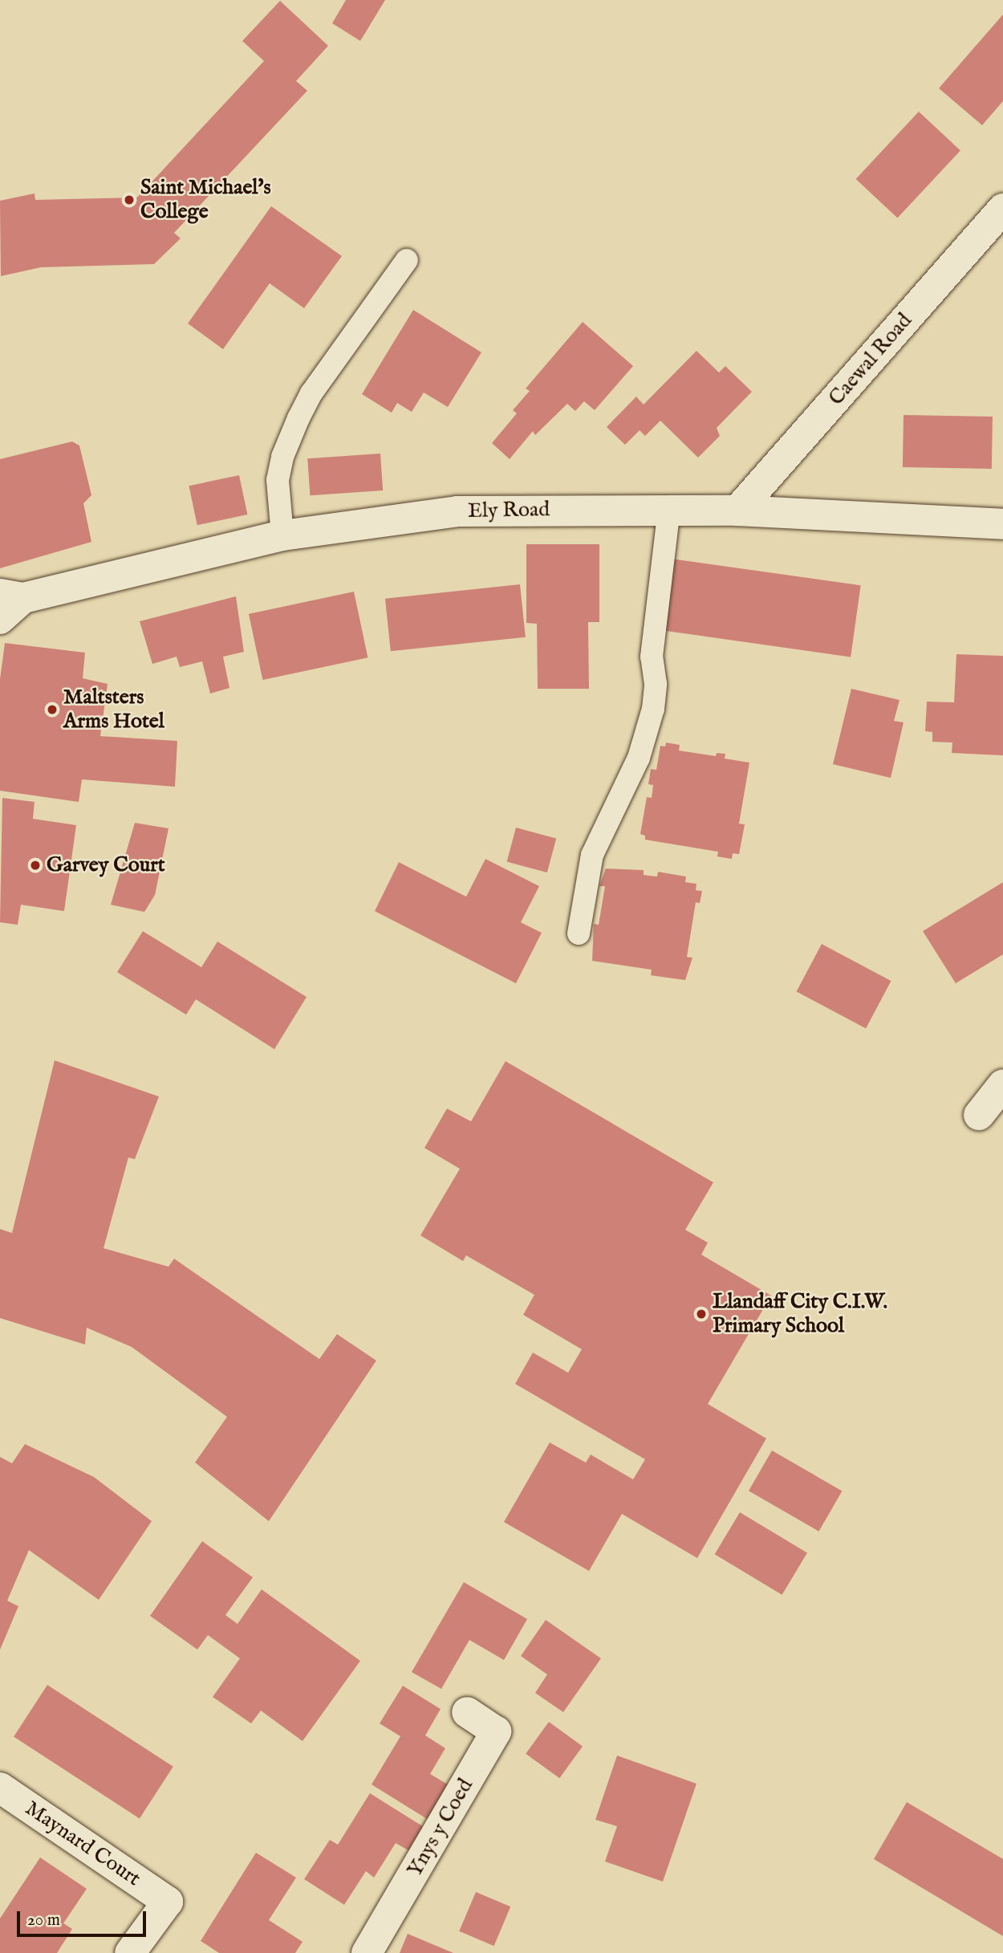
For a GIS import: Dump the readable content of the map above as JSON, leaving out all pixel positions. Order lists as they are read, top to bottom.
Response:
{
  "streets": {
    "street": [
      "Caewal Road",
      "Ely Road",
      "Ynys y Coed",
      "Maynard Court"
    ]
  },
  "crossings": [
    ["Caewal Road", "Ely Road"]
  ],
  "places": [
    "Saint Michael's College",
    "Maltsters Arms Hotel",
    "Garvey Court",
    "Llandaff City C.I.W. Primary School"
  ],
  "scale_bar": "20 m"
}
